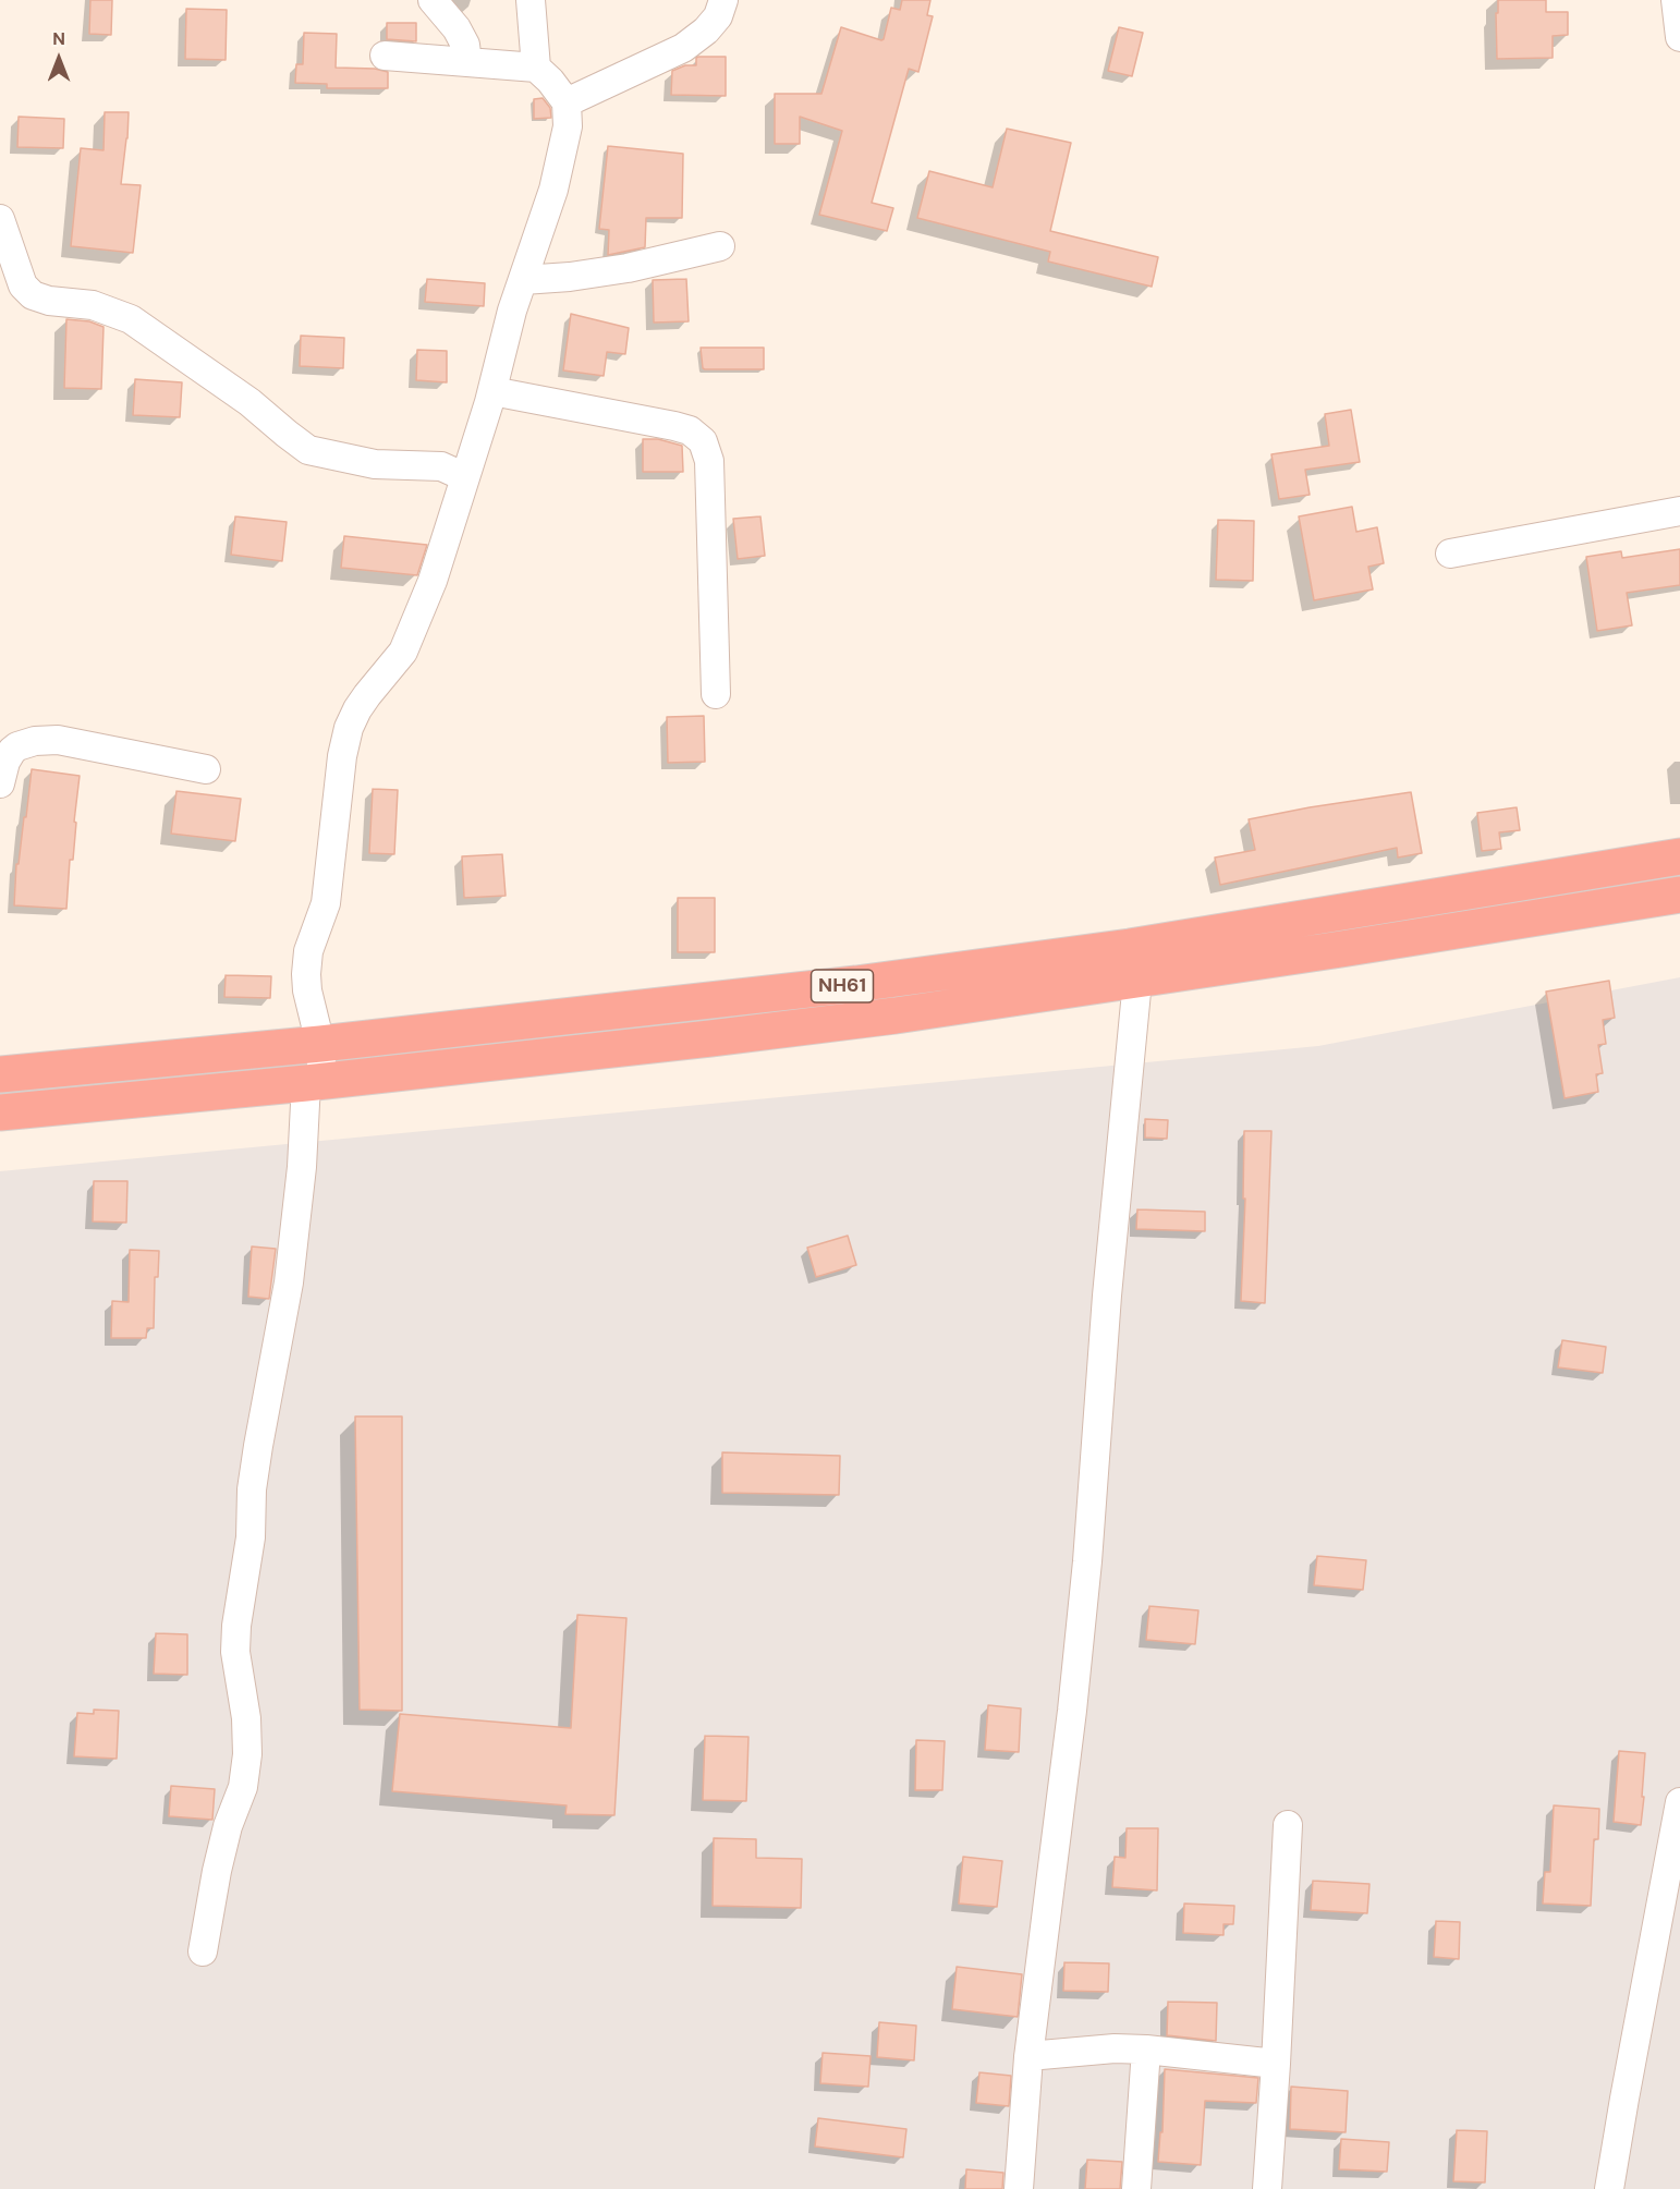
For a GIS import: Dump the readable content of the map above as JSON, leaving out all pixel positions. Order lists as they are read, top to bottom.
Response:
{
  "streets": {
    "highway": ["NH61"]
  },
  "north": "top"
}
